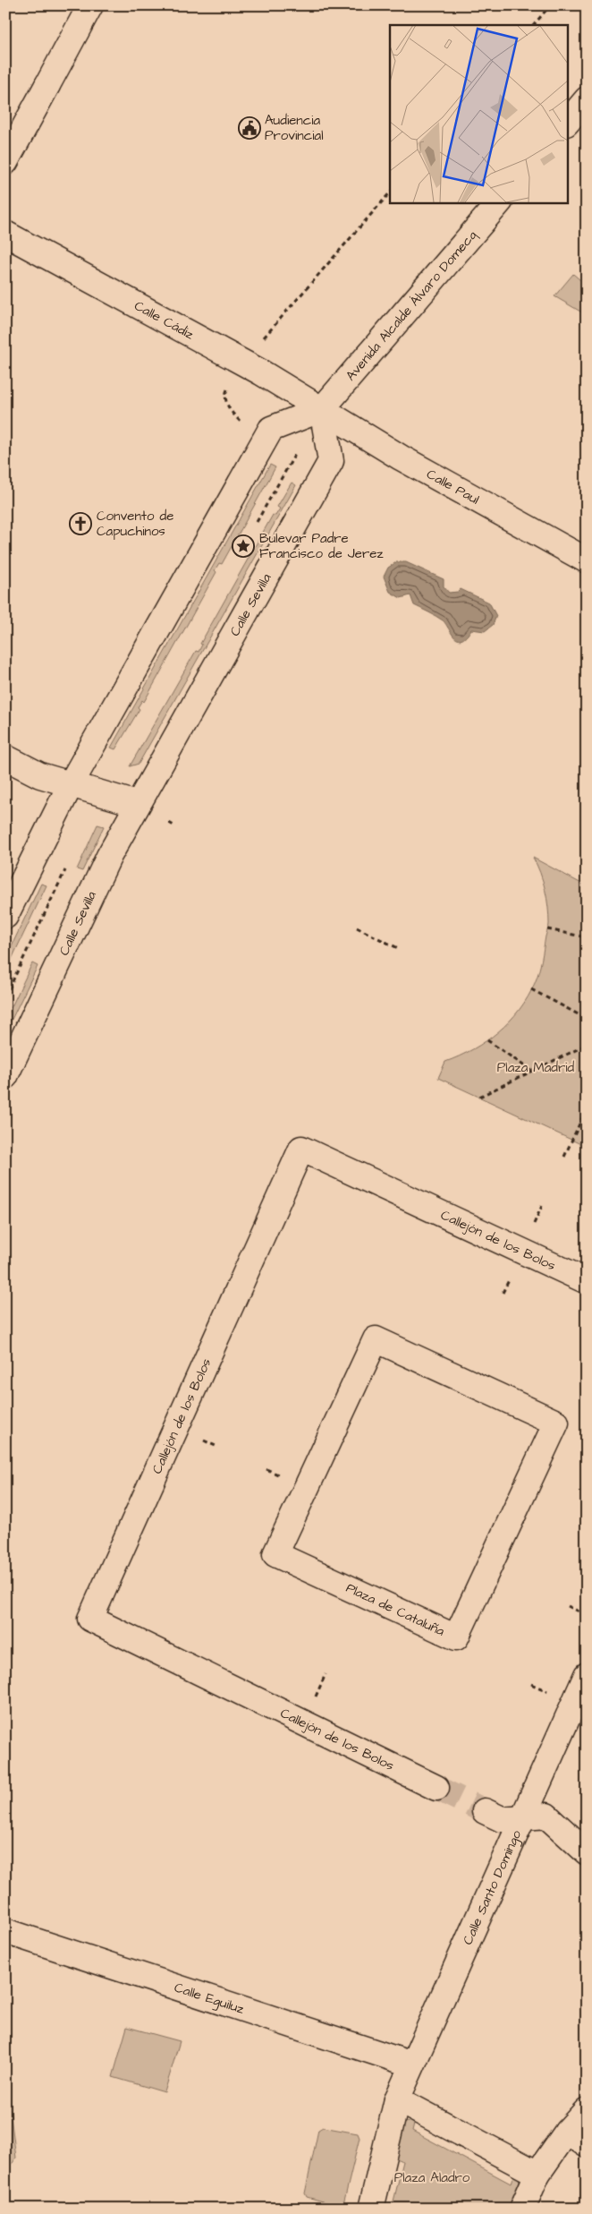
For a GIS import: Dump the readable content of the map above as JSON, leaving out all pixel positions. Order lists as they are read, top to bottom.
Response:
{
  "streets": {
    "street": [
      "Avenida Alcalde Álvaro Domecq",
      "Calle Cádiz",
      "Calle Paul",
      "Calle Sevilla",
      "Callejón de los Bolos",
      "Plaza de Cataluña",
      "Calle Santo Domingo",
      "Calle Eguiluz"
    ]
  },
  "crossings": [
    ["Avenida Alcalde Álvaro Domecq", "Calle Cádiz"],
    ["Avenida Alcalde Álvaro Domecq", "Calle Paul"],
    ["Avenida Alcalde Álvaro Domecq", "Calle Sevilla"],
    ["Calle Cádiz", "Calle Paul"],
    ["Calle Cádiz", "Calle Sevilla"],
    ["Calle Paul", "Calle Sevilla"],
    ["Calle Santo Domingo", "Calle Eguiluz"]
  ],
  "parks": ["Plaza Madrid", "Plaza Aladro"],
  "places": {
    "public building": ["Audiencia Provincial"],
    "church": ["Convento de Capuchinos"],
    "place": ["Bulevar Padre Francisco de Jerez"]
  }
}
